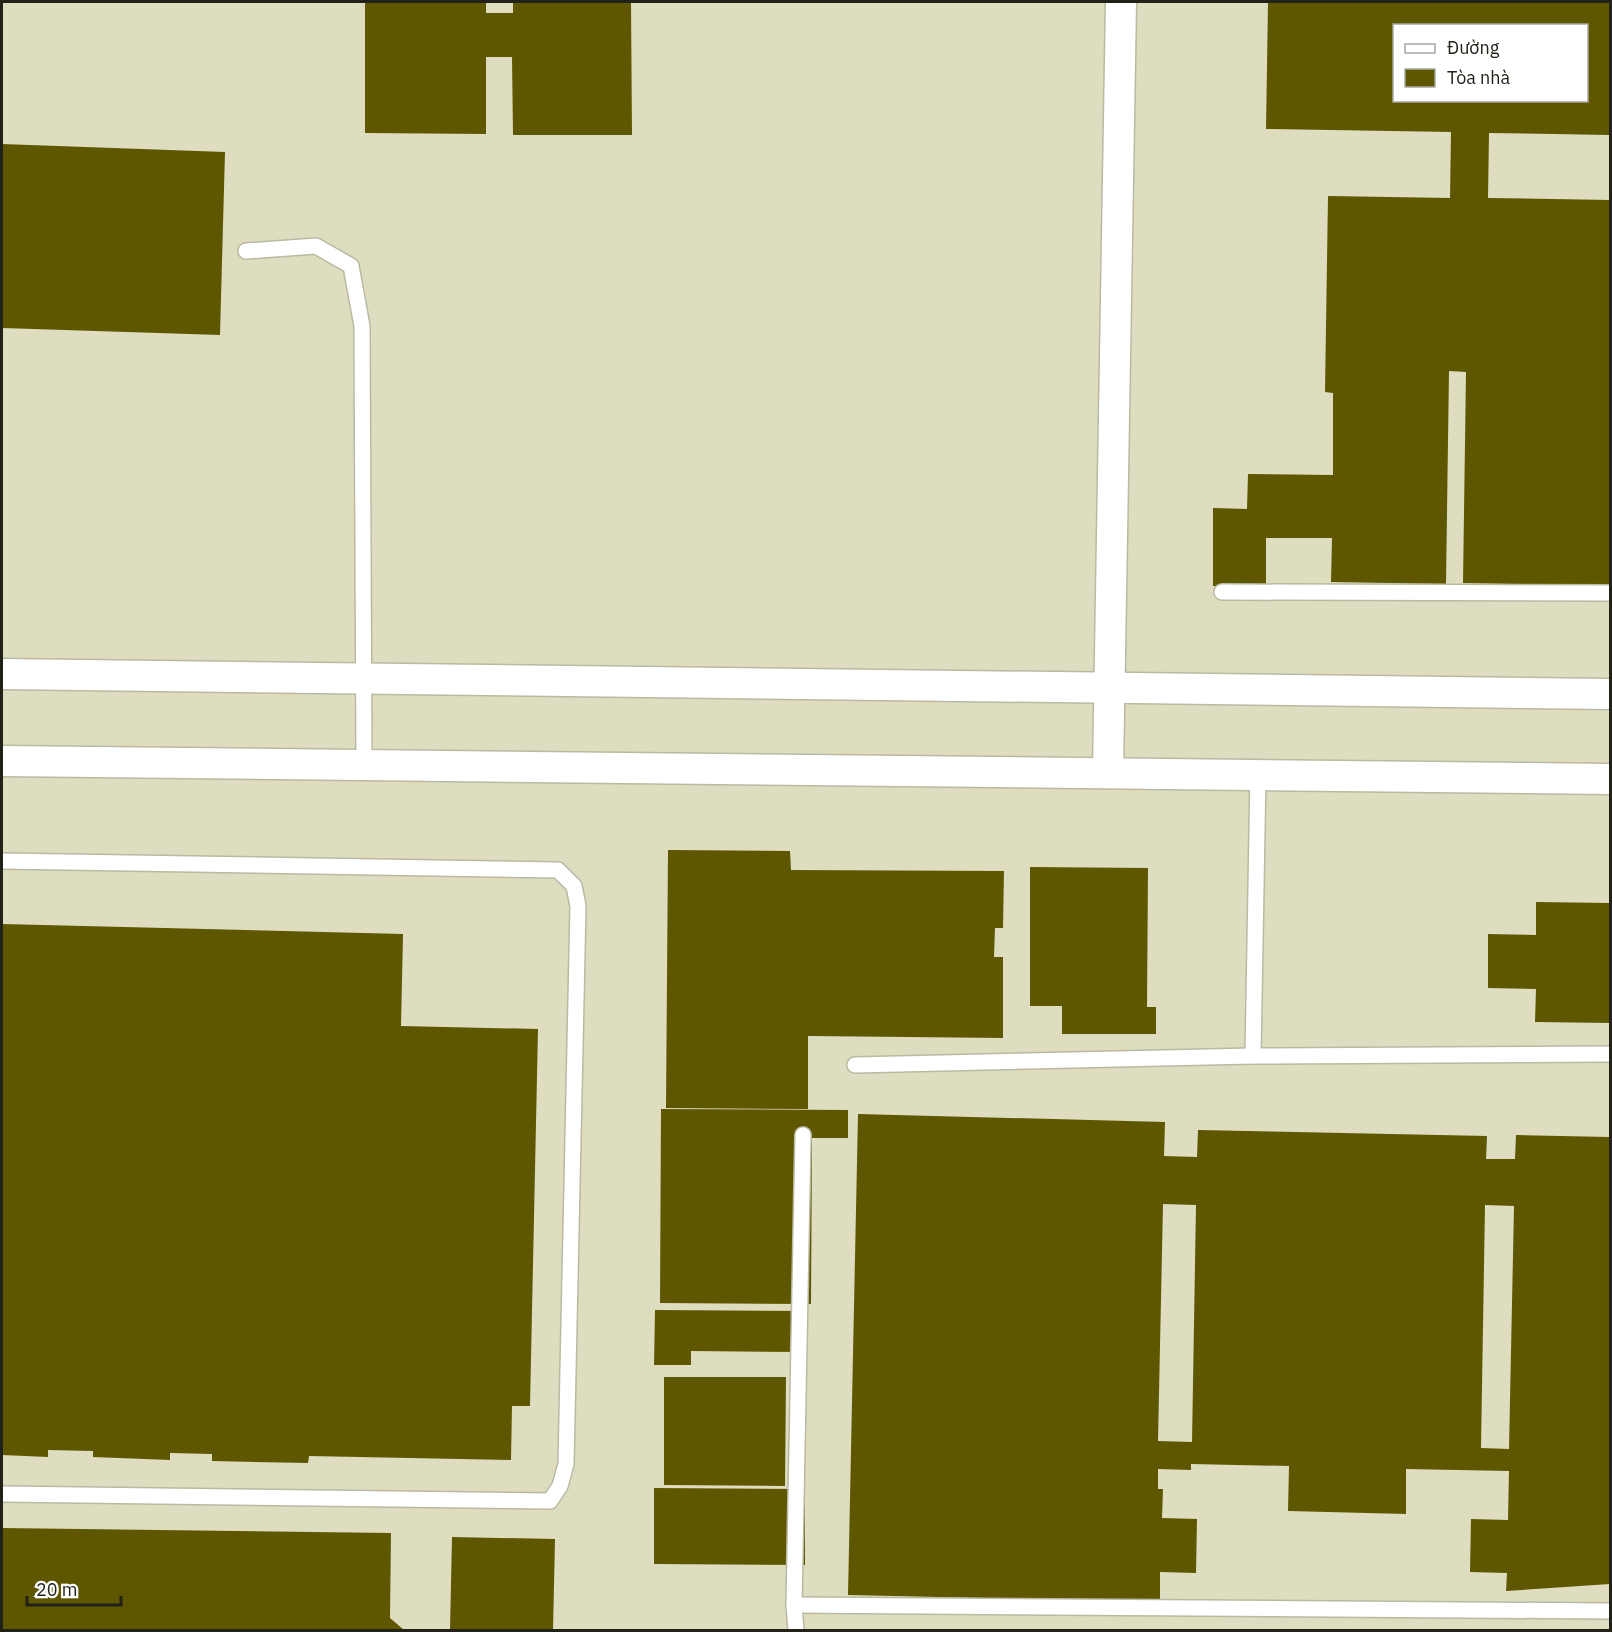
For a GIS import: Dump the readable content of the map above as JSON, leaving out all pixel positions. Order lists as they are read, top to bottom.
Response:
{
  "legend": ["Đường", "Tòa nhà"],
  "scale_bar": "20 m"
}
